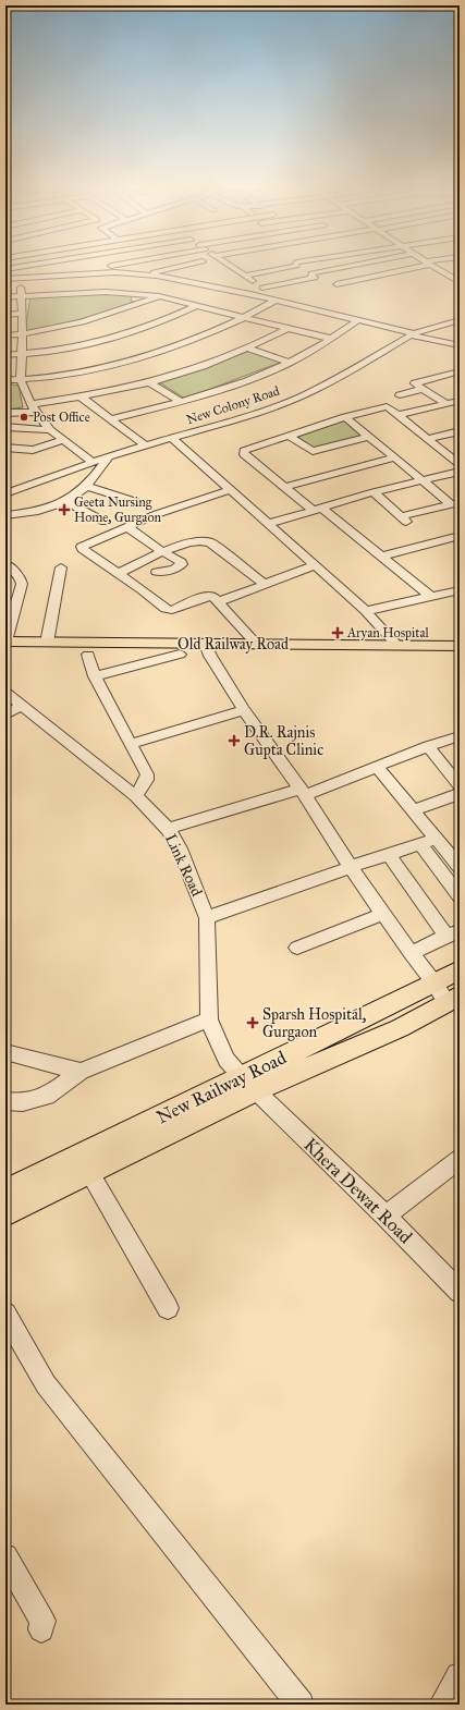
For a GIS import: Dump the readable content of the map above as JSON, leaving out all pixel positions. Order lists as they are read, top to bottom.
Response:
{
  "streets": {
    "main road": ["Old Railway Road", "New Railway Road"],
    "street": ["New Colony Road", "Link Road", "Khera Dewat Road"]
  },
  "crossings": [
    ["Link Road", "New Railway Road"],
    ["Link Road", "Khera Dewat Road"],
    ["New Railway Road", "Khera Dewat Road"]
  ],
  "places": {
    "other": ["Post Office"],
    "health": [
      "Geeta Nursing Home, Gurgaon",
      "Aryan Hospital",
      "D.R. Rajnis Gupta Clinic",
      "Sparsh Hospital, Gurgaon"
    ]
  }
}
